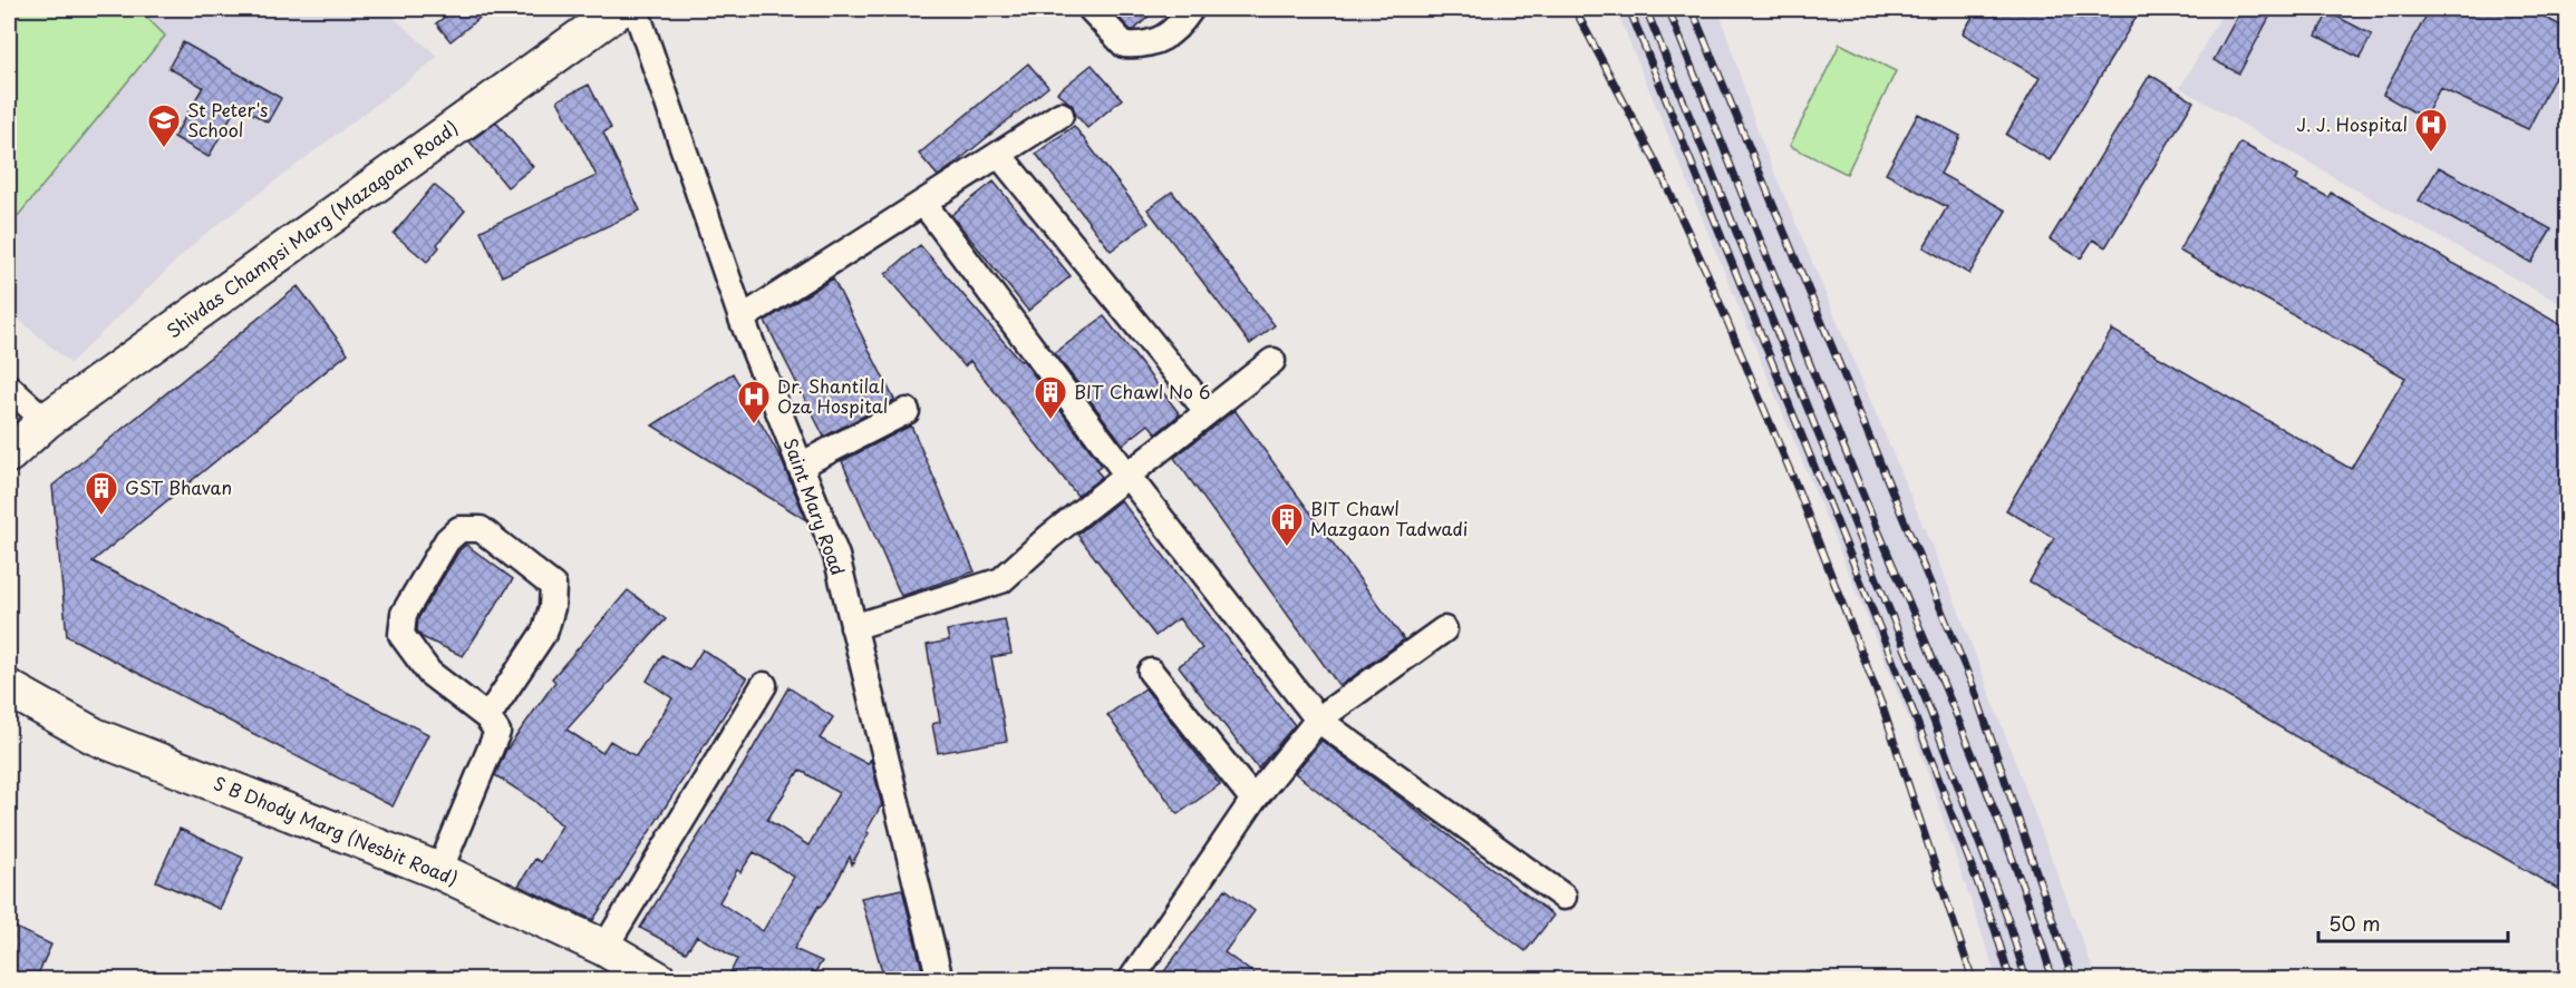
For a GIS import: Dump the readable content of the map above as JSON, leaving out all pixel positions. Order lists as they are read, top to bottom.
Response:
{
  "streets": {
    "street": ["Shivdas Champsi Marg (Mazagoan Road)", "Saint Mary Road", "S B Dhody Marg (Nesbit Road)"]
  },
  "places": {
    "school or university": ["St Peter's School"],
    "hospital": ["J. J. Hospital", "Dr. Shantilal Oza Hospital"],
    "building": ["BIT Chawl No 6", "GST Bhavan", "BIT Chawl Mazgaon Tadwadi"]
  },
  "scale_bar": "50 m"
}
